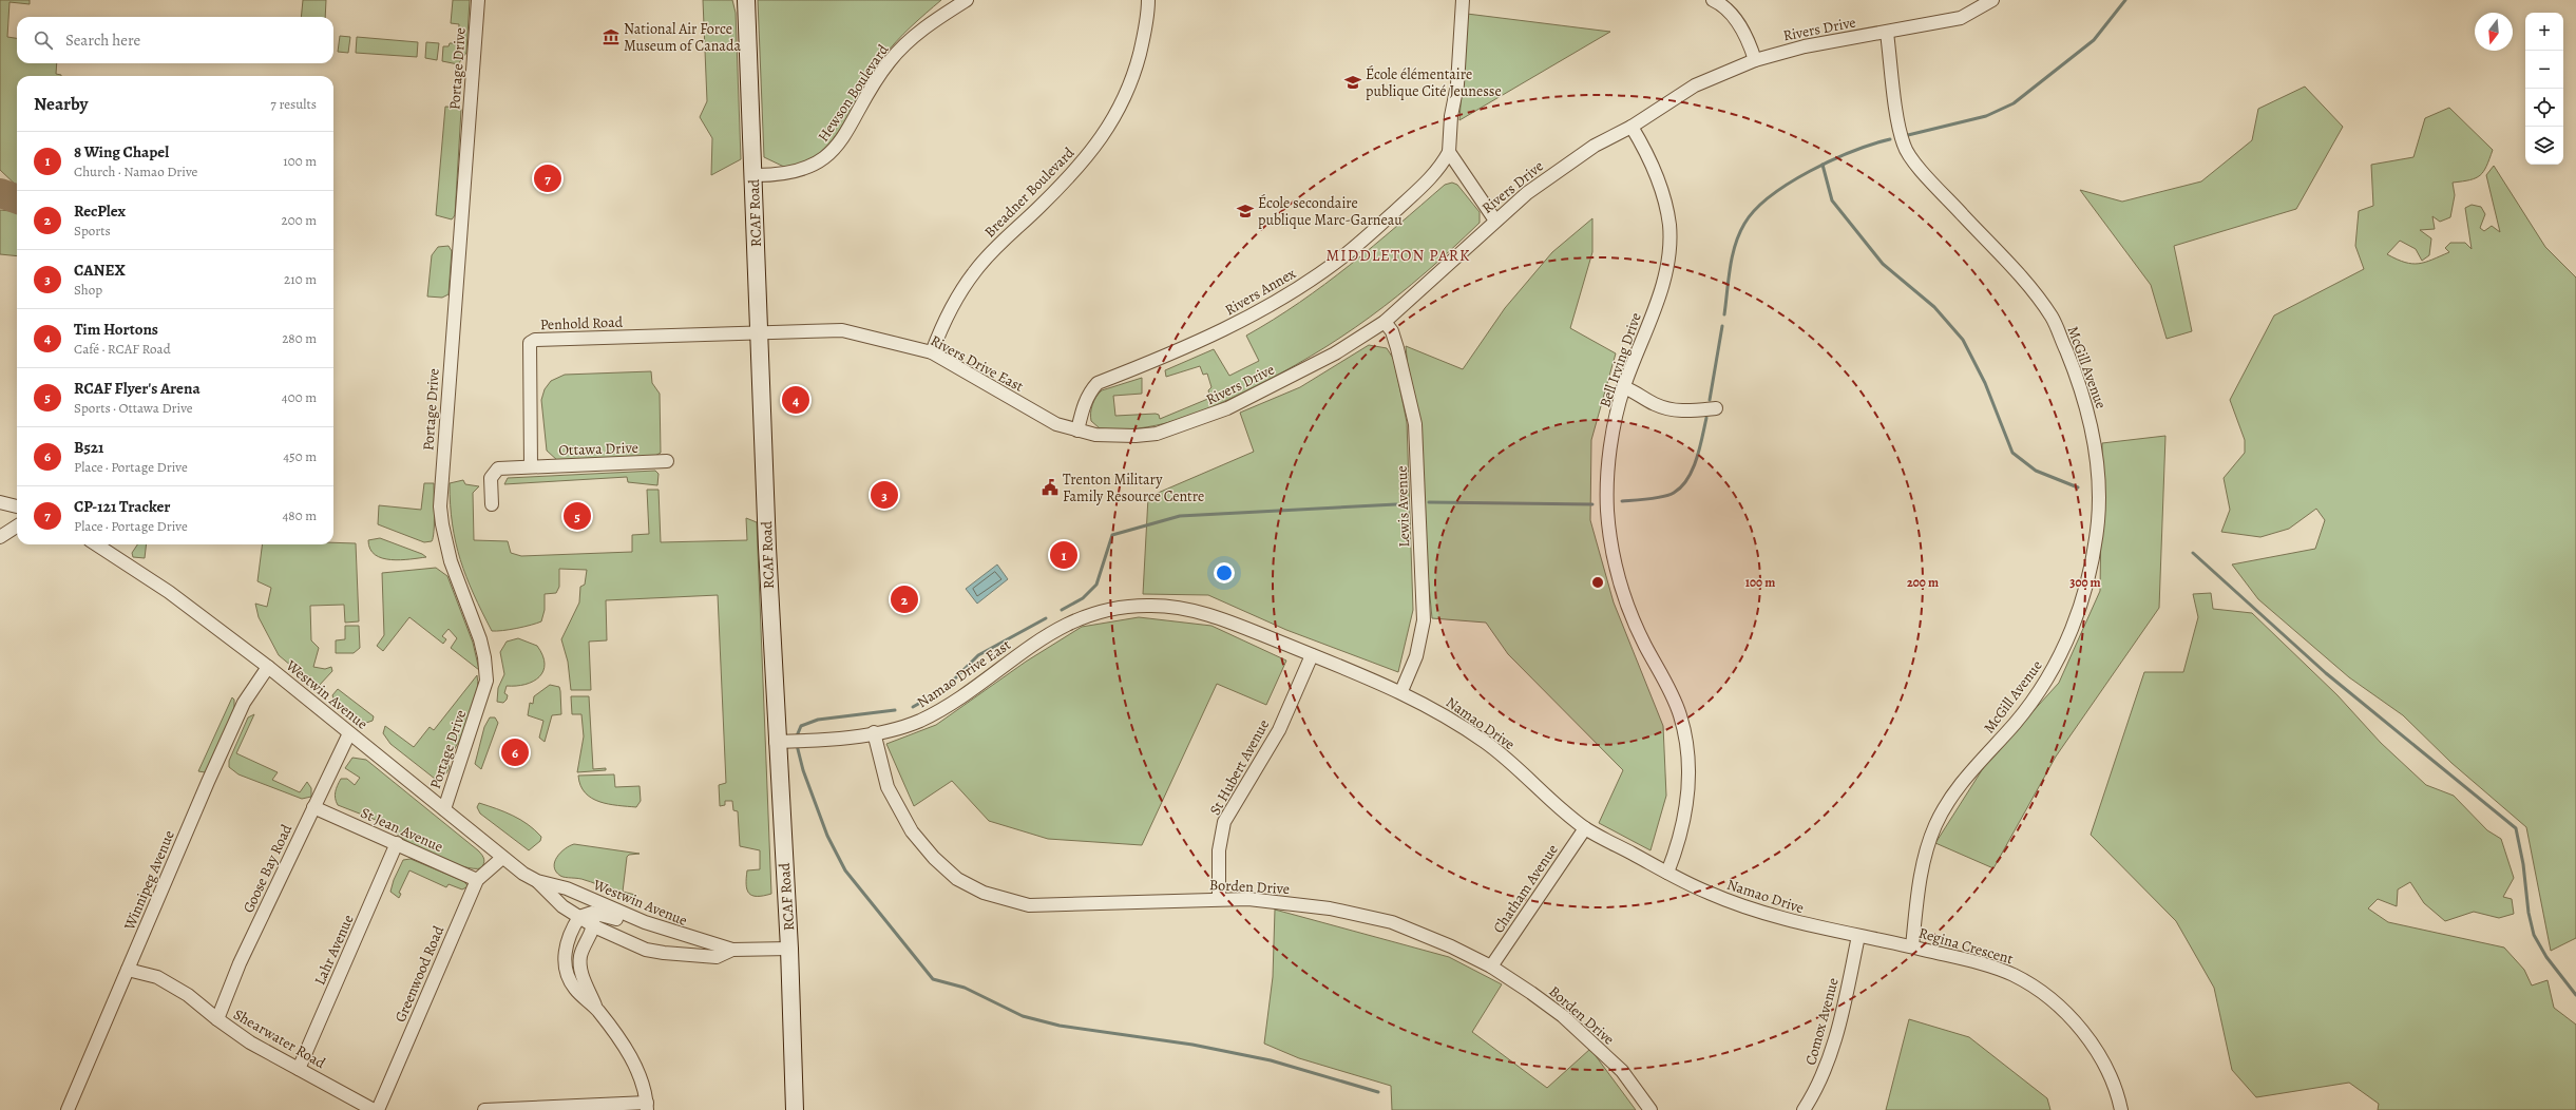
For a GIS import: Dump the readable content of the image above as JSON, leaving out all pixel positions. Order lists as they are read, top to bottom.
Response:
{
  "streets": {
    "main road": ["RCAF Road"],
    "street": [
      "Rivers Drive",
      "Portage Drive",
      "Hewson Boulevard",
      "Breadner Boulevard",
      "Rivers Annex",
      "Penhold Road",
      "Bell Irving Drive",
      "Rivers Drive East",
      "McGill Avenue",
      "Ottawa Drive",
      "Lewis Avenue",
      "Namao Drive East",
      "Westwin Avenue",
      "Namao Drive",
      "St Hubert Avenue",
      "St Jean Avenue",
      "Goose Bay Road",
      "Winnipeg Avenue",
      "Borden Drive",
      "Chatham Avenue",
      "Regina Crescent",
      "Lahr Avenue",
      "Greenwood Road",
      "Comox Avenue",
      "Shearwater Road"
    ]
  },
  "crossings": [
    ["Rivers Drive", "Rivers Annex"],
    ["Rivers Drive", "Bell Irving Drive"],
    ["Rivers Drive", "Rivers Drive East"],
    ["Rivers Drive", "McGill Avenue"],
    ["Rivers Drive", "Lewis Avenue"],
    ["Portage Drive", "Westwin Avenue"],
    ["Hewson Boulevard", "RCAF Road"],
    ["Breadner Boulevard", "Rivers Drive East"],
    ["RCAF Road", "Penhold Road"],
    ["RCAF Road", "Rivers Drive East"],
    ["RCAF Road", "Namao Drive East"],
    ["RCAF Road", "Westwin Avenue"],
    ["Rivers Annex", "Rivers Drive East"],
    ["Penhold Road", "Rivers Drive East"],
    ["Penhold Road", "Ottawa Drive"],
    ["Bell Irving Drive", "Namao Drive"],
    ["McGill Avenue", "Regina Crescent"],
    ["Lewis Avenue", "Namao Drive"],
    ["Namao Drive East", "Namao Drive"],
    ["Namao Drive East", "Borden Drive"],
    ["Westwin Avenue", "Goose Bay Road"],
    ["Westwin Avenue", "Winnipeg Avenue"],
    ["Westwin Avenue", "Greenwood Road"],
    ["Namao Drive", "St Hubert Avenue"],
    ["Namao Drive", "Chatham Avenue"],
    ["Namao Drive", "Regina Crescent"],
    ["Namao Drive", "Comox Avenue"],
    ["St Hubert Avenue", "Borden Drive"],
    ["St Jean Avenue", "Goose Bay Road"],
    ["St Jean Avenue", "Lahr Avenue"],
    ["St Jean Avenue", "Greenwood Road"],
    ["Goose Bay Road", "Shearwater Road"],
    ["Winnipeg Avenue", "Shearwater Road"],
    ["Borden Drive", "Chatham Avenue"],
    ["Regina Crescent", "Comox Avenue"],
    ["Lahr Avenue", "Shearwater Road"]
  ],
  "districts": ["MIDDLETON PARK"],
  "places": {
    "museum": ["National Air Force Museum of Canada"],
    "school or university": ["École élémentaire publique Cité Jeunesse", "École secondaire publique Marc-Garneau"],
    "public building": ["Trenton Military Family Resource Centre"]
  },
  "north": "bottom",
  "page": {
    "map_buttons": ["+", "−"],
    "search": "Search here",
    "heading": ["Nearby", "7 results"],
    "list": [
      {
        "mark": "1",
        "name": "8 Wing Chapel",
        "note": "Church · Namao Drive",
        "value": "100 m"
      },
      {
        "mark": "2",
        "name": "RecPlex",
        "note": "Sports",
        "value": "200 m"
      },
      {
        "mark": "3",
        "name": "CANEX",
        "note": "Shop",
        "value": "210 m"
      },
      {
        "mark": "4",
        "name": "Tim Hortons",
        "note": "Café · RCAF Road",
        "value": "280 m"
      },
      {
        "mark": "5",
        "name": "RCAF Flyer's Arena",
        "note": "Sports · Ottawa Drive",
        "value": "400 m"
      },
      {
        "mark": "6",
        "name": "B521",
        "note": "Place · Portage Drive",
        "value": "450 m"
      },
      {
        "mark": "7",
        "name": "CP-121 Tracker",
        "note": "Place · Portage Drive",
        "value": "480 m"
      }
    ],
    "pins": [
      "7",
      "4",
      "3",
      "5",
      "1",
      "2",
      "6"
    ]
  },
  "rings": ["100 m", "200 m", "300 m"]
}
